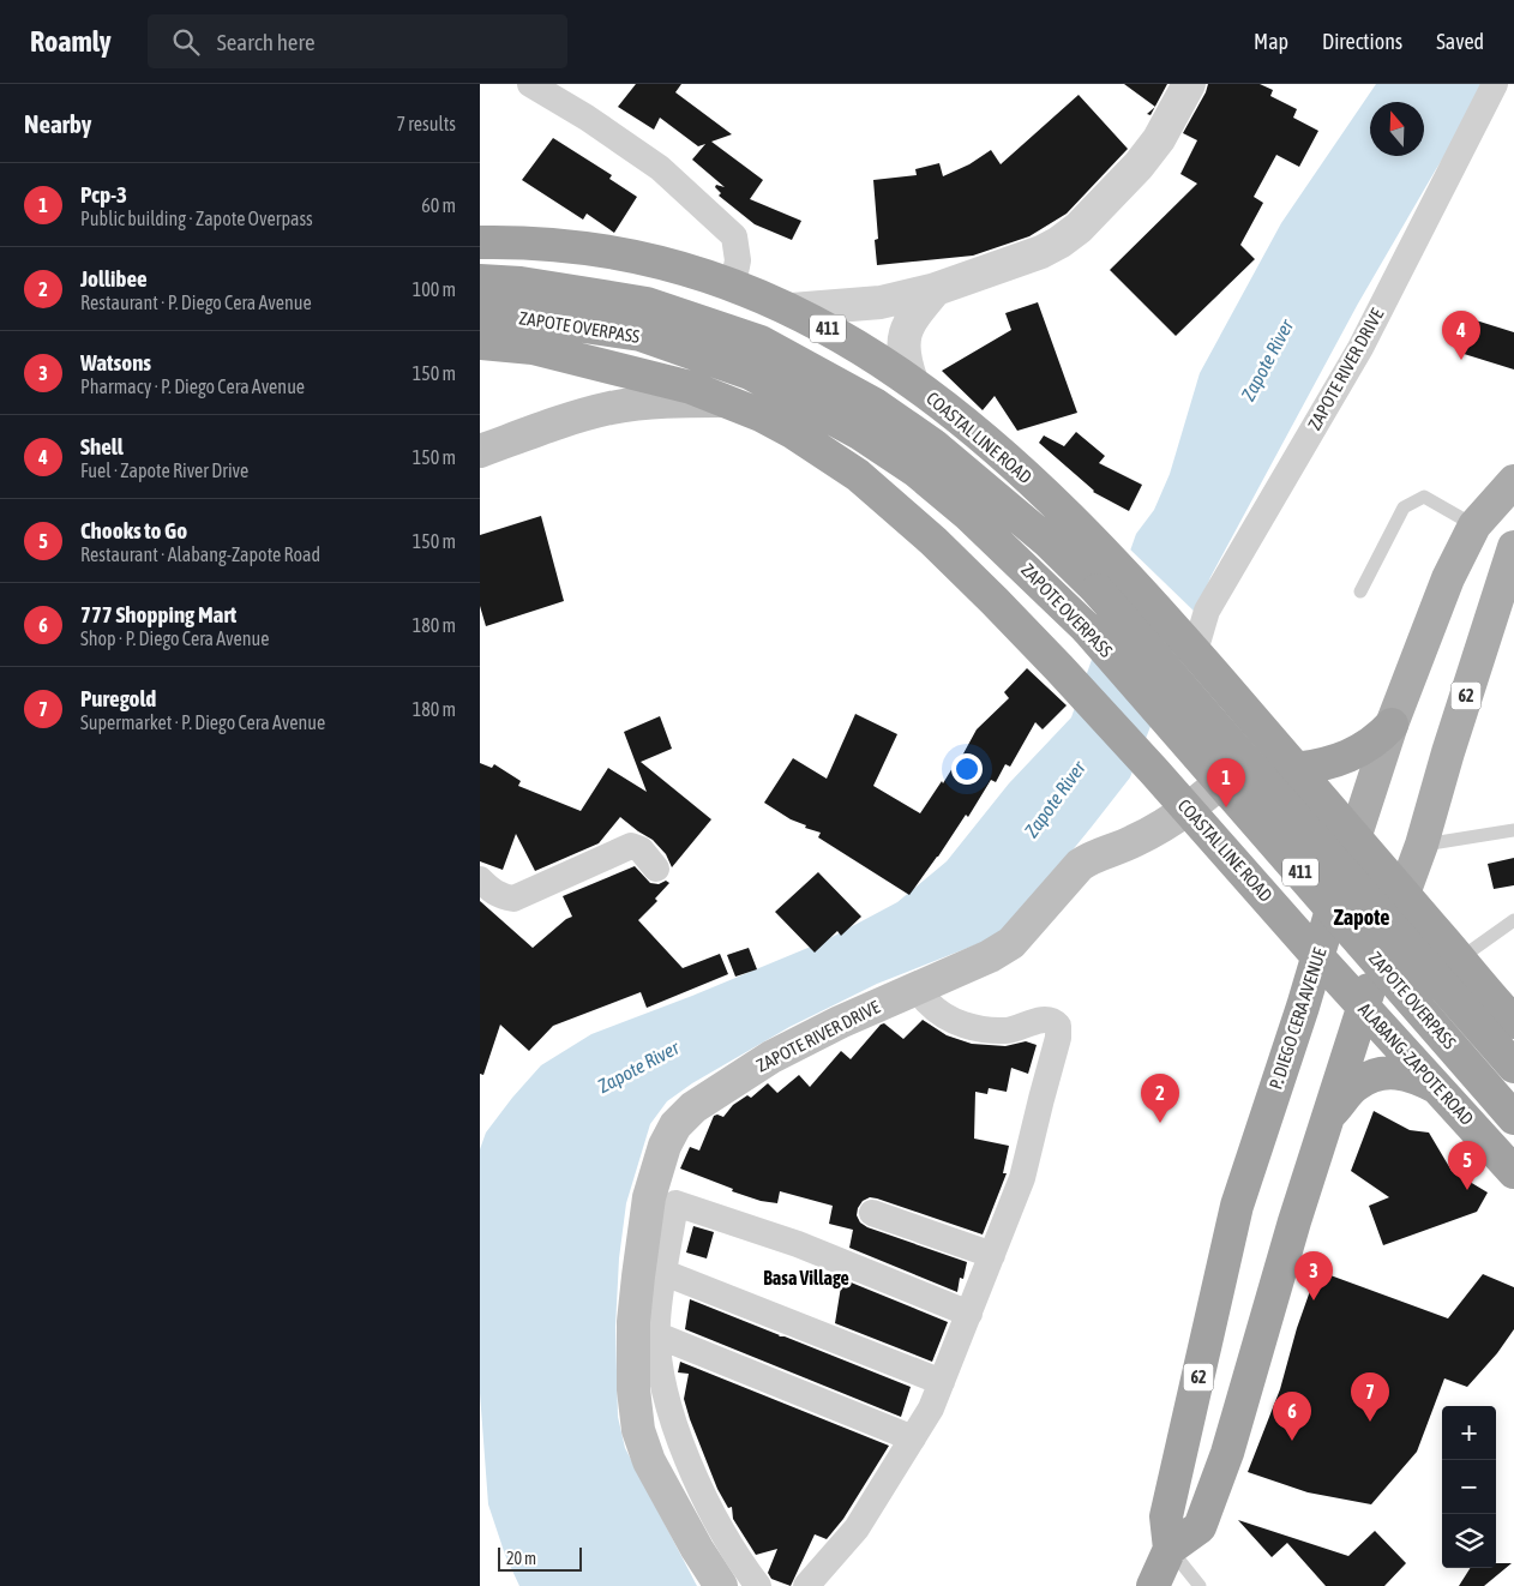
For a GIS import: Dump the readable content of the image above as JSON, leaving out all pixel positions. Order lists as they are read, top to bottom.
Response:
{
  "streets": {
    "highway": [
      "ZAPOTE OVERPASS",
      "411",
      "COASTAL LINE ROAD",
      "62",
      "P. DIEGO CERA AVENUE",
      "ALABANG-ZAPOTE ROAD"
    ],
    "main road": ["ZAPOTE RIVER DRIVE"]
  },
  "crossings": [
    ["411", "COASTAL LINE ROAD"],
    ["411", "62"],
    ["411", "P. DIEGO CERA AVENUE"],
    ["ZAPOTE RIVER DRIVE", "COASTAL LINE ROAD"],
    ["COASTAL LINE ROAD", "P. DIEGO CERA AVENUE"],
    ["COASTAL LINE ROAD", "ALABANG-ZAPOTE ROAD"],
    ["62", "P. DIEGO CERA AVENUE"],
    ["62", "ALABANG-ZAPOTE ROAD"],
    ["P. DIEGO CERA AVENUE", "ALABANG-ZAPOTE ROAD"]
  ],
  "districts": ["Zapote", "Basa Village"],
  "water": ["Zapote River"],
  "scale_bar": "20 m",
  "north": "top",
  "page": {
    "header": "Roamly",
    "search": "Search here",
    "nav": ["Map", "Directions", "Saved"],
    "heading": ["Nearby", "7 results"],
    "list": [
      {
        "mark": "1",
        "name": "Pcp-3",
        "note": "Public building · Zapote Overpass",
        "value": "60 m"
      },
      {
        "mark": "2",
        "name": "Jollibee",
        "note": "Restaurant · P. Diego Cera Avenue",
        "value": "100 m"
      },
      {
        "mark": "3",
        "name": "Watsons",
        "note": "Pharmacy · P. Diego Cera Avenue",
        "value": "150 m"
      },
      {
        "mark": "4",
        "name": "Shell",
        "note": "Fuel · Zapote River Drive",
        "value": "150 m"
      },
      {
        "mark": "5",
        "name": "Chooks to Go",
        "note": "Restaurant · Alabang-Zapote Road",
        "value": "150 m"
      },
      {
        "mark": "6",
        "name": "777 Shopping Mart",
        "note": "Shop · P. Diego Cera Avenue",
        "value": "180 m"
      },
      {
        "mark": "7",
        "name": "Puregold",
        "note": "Supermarket · P. Diego Cera Avenue",
        "value": "180 m"
      }
    ],
    "pins": [
      "4",
      "1",
      "2",
      "5",
      "3",
      "7",
      "6"
    ],
    "map_buttons": ["+", "−"],
    "scale": "20 m"
  }
}
